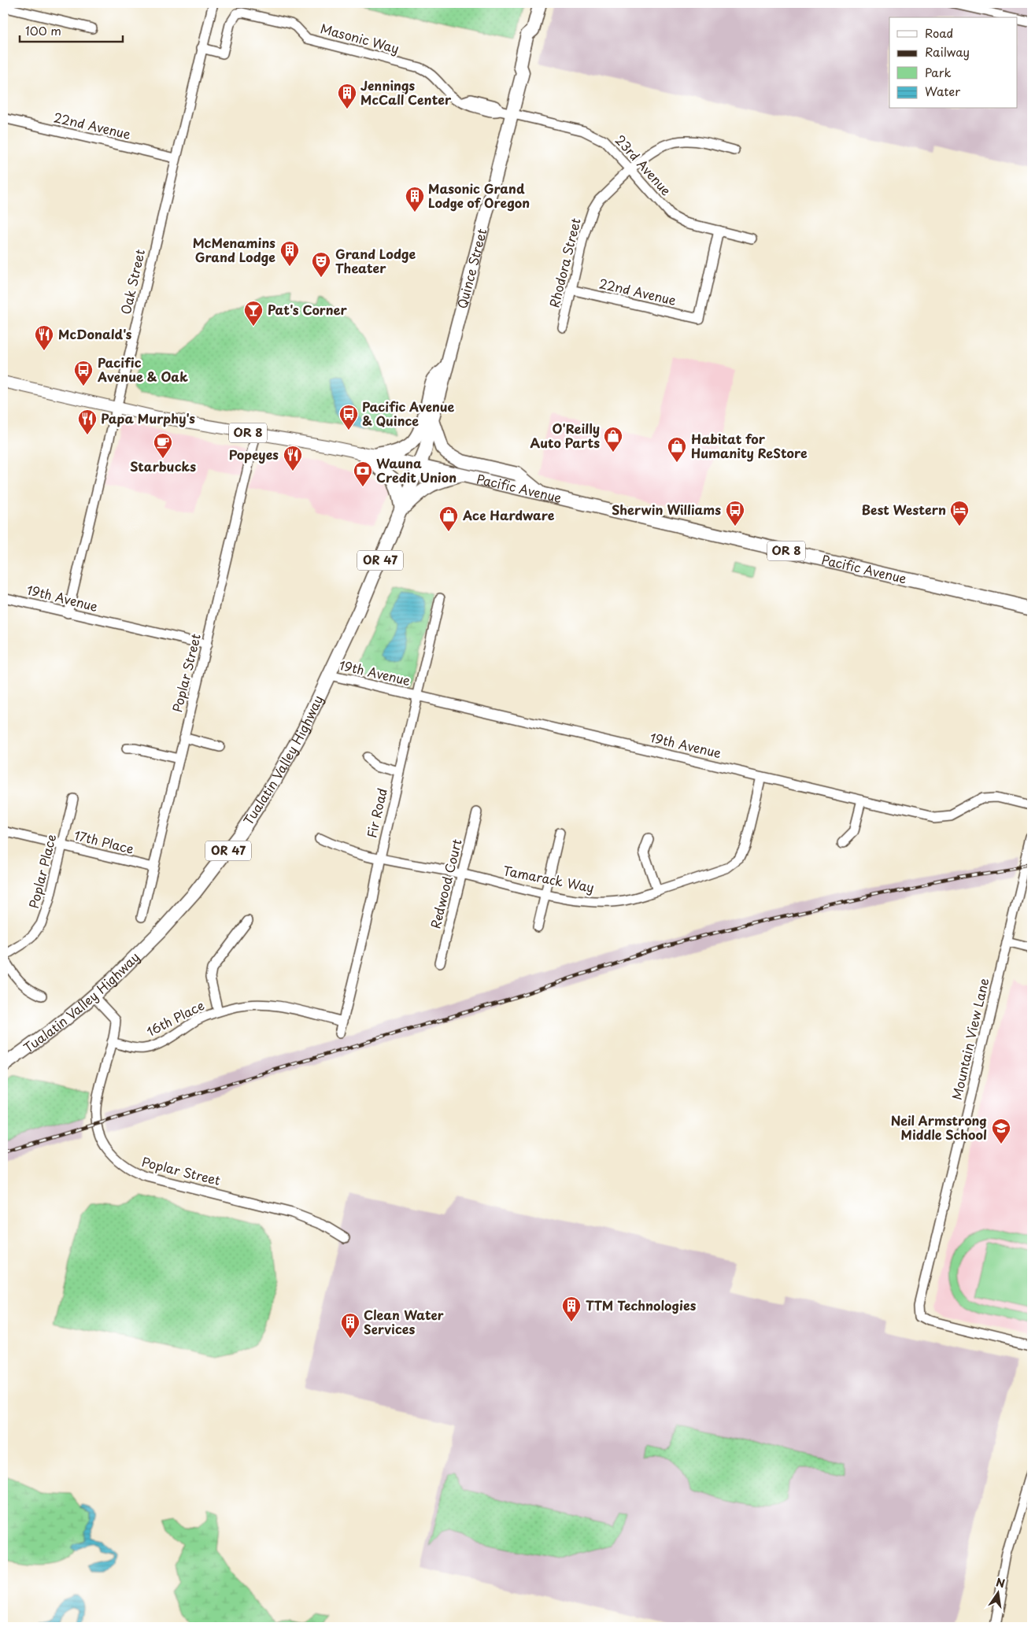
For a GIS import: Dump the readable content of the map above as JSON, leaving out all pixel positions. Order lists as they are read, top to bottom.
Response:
{
  "streets": {
    "highway": [
      "Quince Street",
      "OR 8",
      "Pacific Avenue",
      "OR 47",
      "Tualatin Valley Highway"
    ],
    "street": [
      "Masonic Way",
      "22nd Avenue",
      "23rd Avenue",
      "Rhodora Street",
      "Oak Street",
      "19th Avenue",
      "Poplar Street",
      "Fir Road",
      "17th Place",
      "Poplar Place",
      "Tamarack Way",
      "Redwood Court",
      "16th Place",
      "Mountain View Lane"
    ]
  },
  "crossings": [
    ["Masonic Way", "23rd Avenue"],
    ["Masonic Way", "Quince Street"],
    ["Masonic Way", "Oak Street"],
    ["22nd Avenue", "23rd Avenue"],
    ["22nd Avenue", "Rhodora Street"],
    ["22nd Avenue", "Oak Street"],
    ["23rd Avenue", "Rhodora Street"],
    ["23rd Avenue", "Quince Street"],
    ["Quince Street", "Pacific Avenue"],
    ["Quince Street", "Tualatin Valley Highway"],
    ["Oak Street", "Pacific Avenue"],
    ["Oak Street", "19th Avenue"],
    ["Pacific Avenue", "Poplar Street"],
    ["Pacific Avenue", "Tualatin Valley Highway"],
    ["19th Avenue", "Poplar Street"],
    ["19th Avenue", "Tualatin Valley Highway"],
    ["19th Avenue", "Fir Road"],
    ["19th Avenue", "Tamarack Way"],
    ["Poplar Street", "Tualatin Valley Highway"],
    ["Poplar Street", "17th Place"],
    ["Poplar Street", "16th Place"],
    ["Fir Road", "Tamarack Way"],
    ["Fir Road", "16th Place"],
    ["17th Place", "Poplar Place"],
    ["Tamarack Way", "Redwood Court"]
  ],
  "places": {
    "building": [
      "Jennings McCall Center",
      "Masonic Grand Lodge of Oregon",
      "McMenamins Grand Lodge",
      "TTM Technologies",
      "Clean Water Services"
    ],
    "theatre": ["Grand Lodge Theater"],
    "bar": ["Pat's Corner"],
    "restaurant": ["McDonald's", "Papa Murphy's", "Popeyes"],
    "bus stop": ["Pacific Avenue & Oak", "Pacific Avenue & Quince", "Sherwin Williams"],
    "shop": ["O'Reilly Auto Parts", "Habitat for Humanity ReStore", "Ace Hardware"],
    "cafe": ["Starbucks"],
    "bank": ["Wauna Credit Union"],
    "hotel": ["Best Western"],
    "school or university": ["Neil Armstrong Middle School"]
  },
  "legend": [
    "Road",
    "Railway",
    "Park",
    "Water"
  ],
  "scale_bar": "100 m",
  "north": "top"
}
